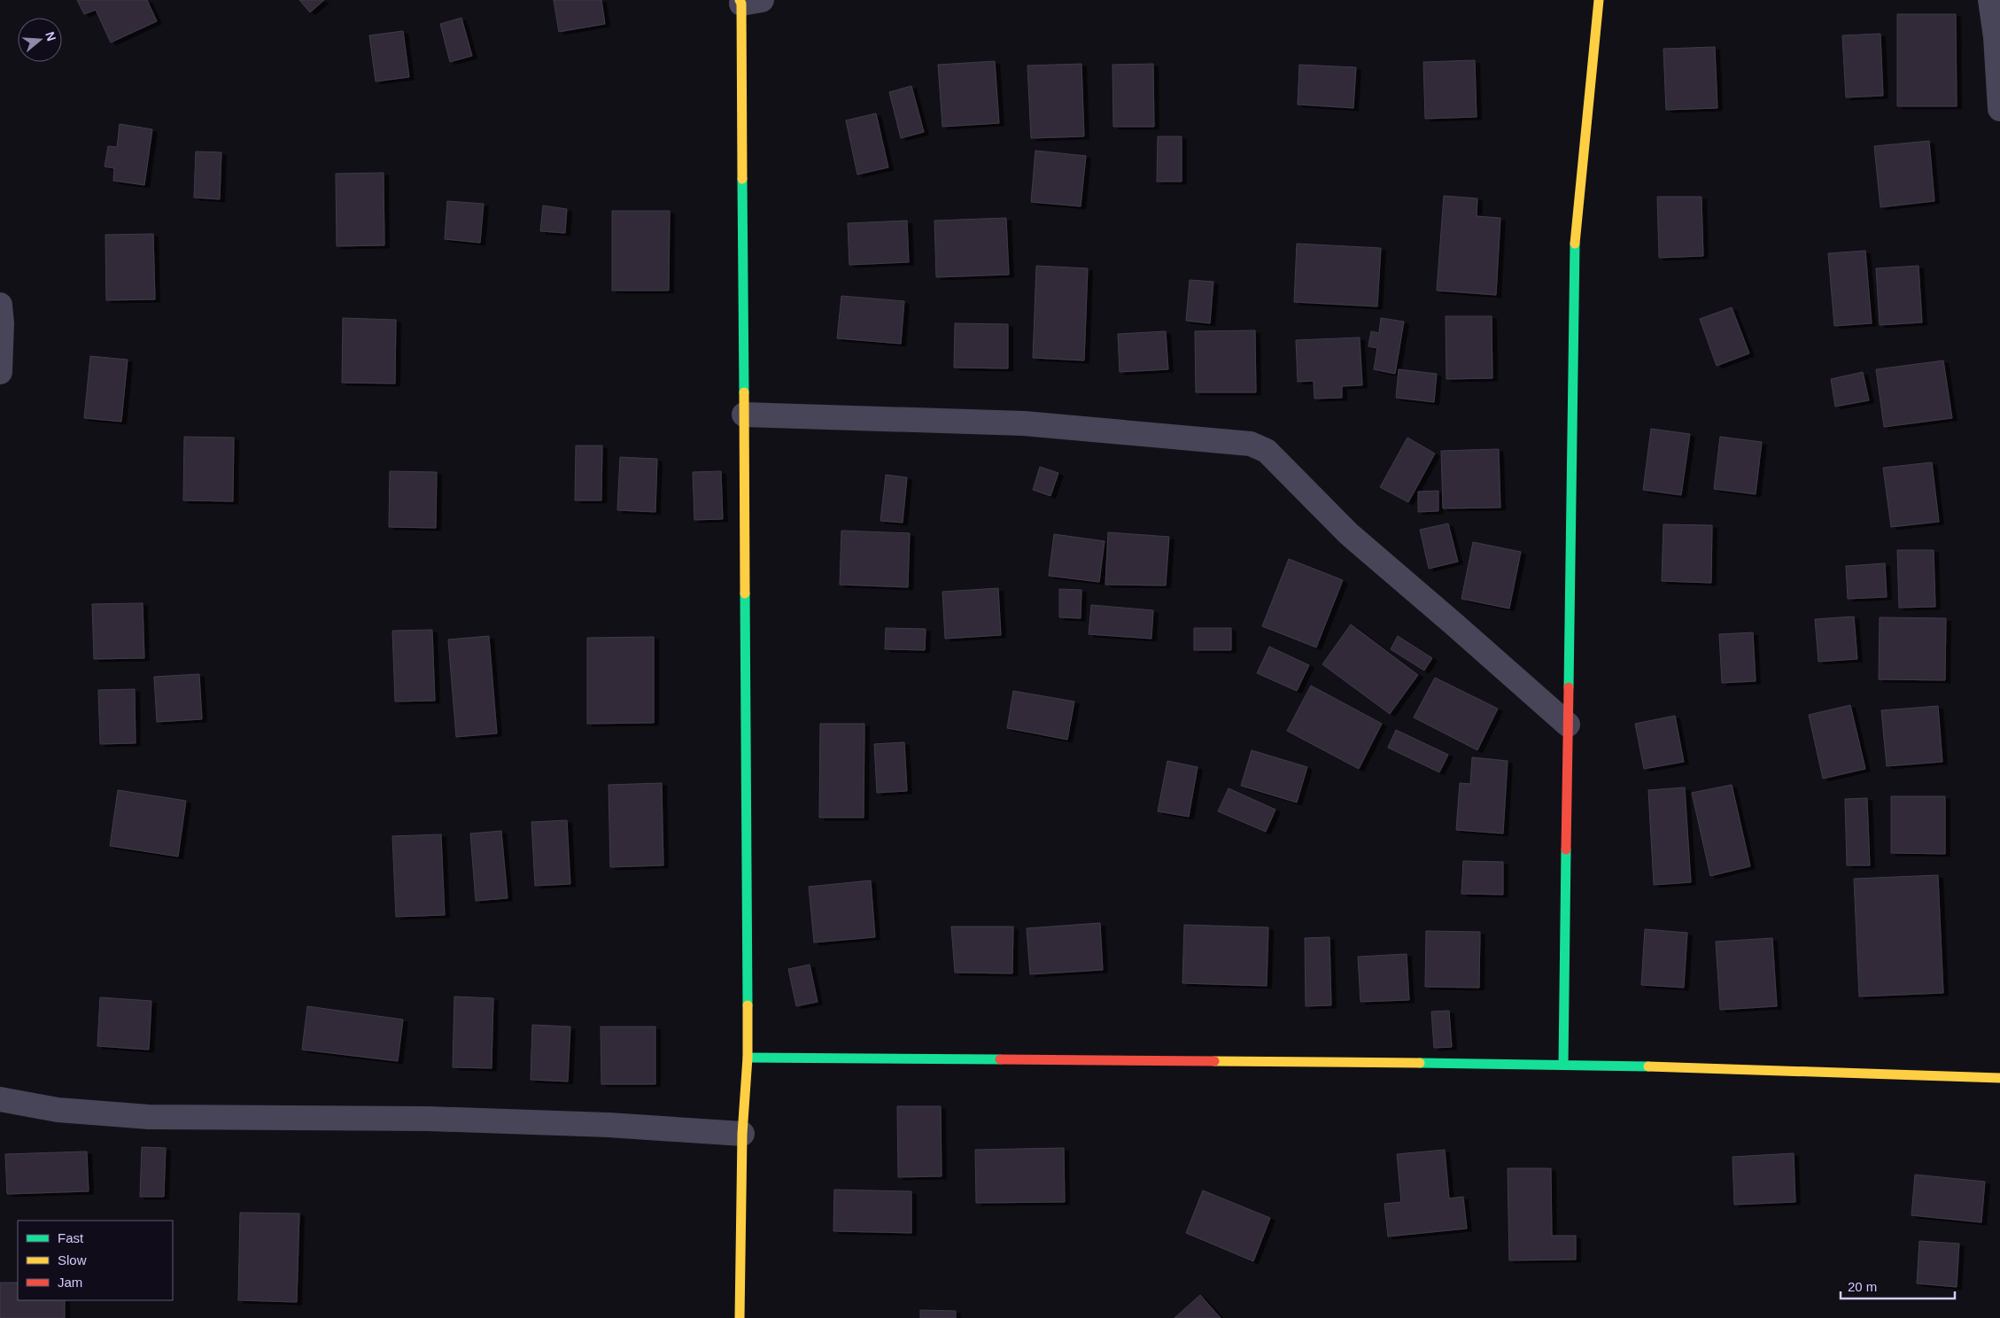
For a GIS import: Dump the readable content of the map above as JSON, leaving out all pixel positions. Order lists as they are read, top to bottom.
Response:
{
  "legend": ["Fast", "Slow", "Jam"],
  "scale_bar": "20 m",
  "north": "right"
}
